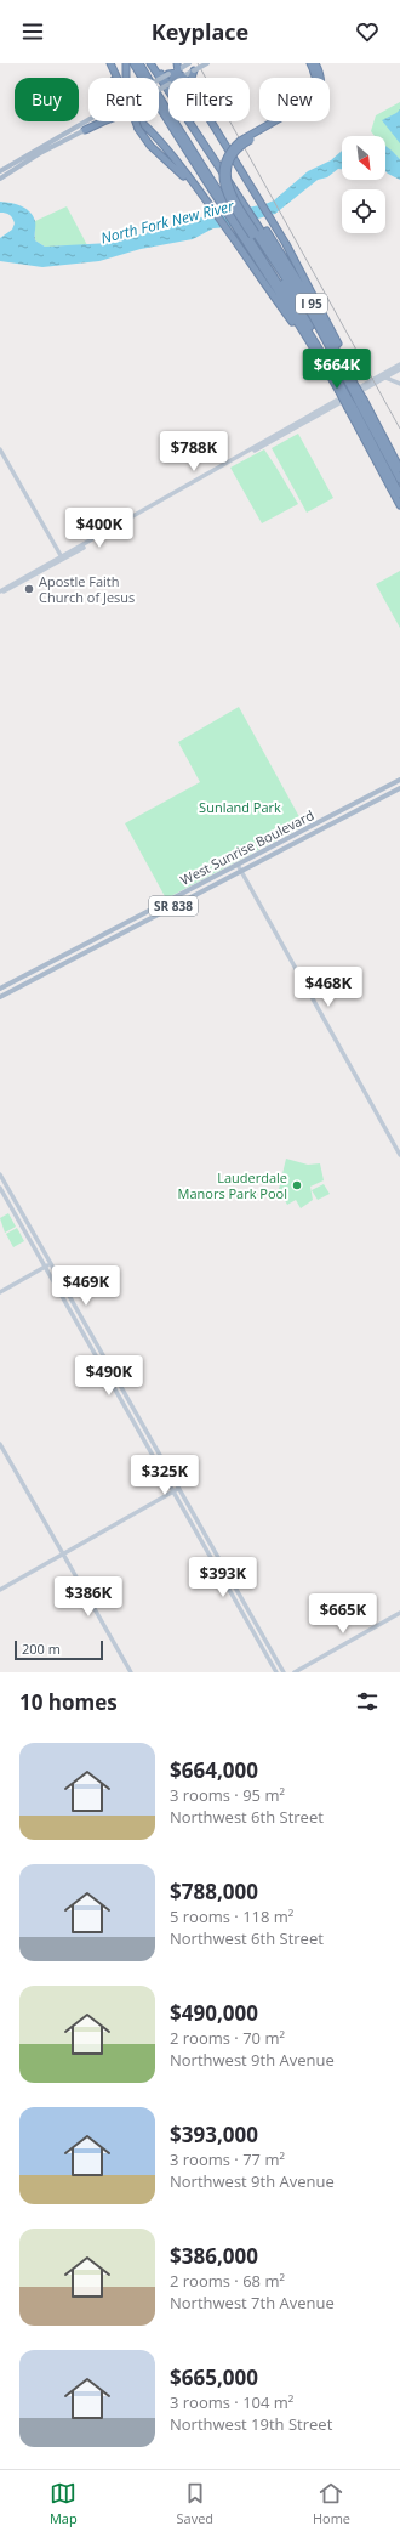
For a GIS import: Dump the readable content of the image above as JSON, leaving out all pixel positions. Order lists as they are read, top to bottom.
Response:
{
  "streets": {
    "highway": ["I 95"],
    "main road": ["West Sunrise Boulevard", "SR 838"]
  },
  "water": ["North Fork New River"],
  "parks": ["Sunland Park"],
  "places": ["Apostle Faith Church of Jesus", "Lauderdale Manors Park Pool"],
  "scale_bar": "200 m",
  "north": "bottom right",
  "page": {
    "header": "Keyplace",
    "chip": [
      "Buy",
      "Rent",
      "Filters",
      "New"
    ],
    "price": [
      "$664K",
      "$788K",
      "$400K",
      "$468K",
      "$469K",
      "$490K",
      "$325K",
      "$393K",
      "$386K",
      "$665K"
    ],
    "scale": "200 m",
    "heading": "10 homes",
    "list": [
      {
        "name": "$664,000",
        "note": "3 rooms · 95 m² · Northwest 6th Street"
      },
      {
        "name": "$788,000",
        "note": "5 rooms · 118 m² · Northwest 6th Street"
      },
      {
        "name": "$490,000",
        "note": "2 rooms · 70 m² · Northwest 9th Avenue"
      },
      {
        "name": "$393,000",
        "note": "3 rooms · 77 m² · Northwest 9th Avenue"
      },
      {
        "name": "$386,000",
        "note": "2 rooms · 68 m² · Northwest 7th Avenue"
      },
      {
        "name": "$665,000",
        "note": "3 rooms · 104 m² · Northwest 19th Street"
      }
    ],
    "tabs": ["Map", "Saved", "Home"]
  }
}
